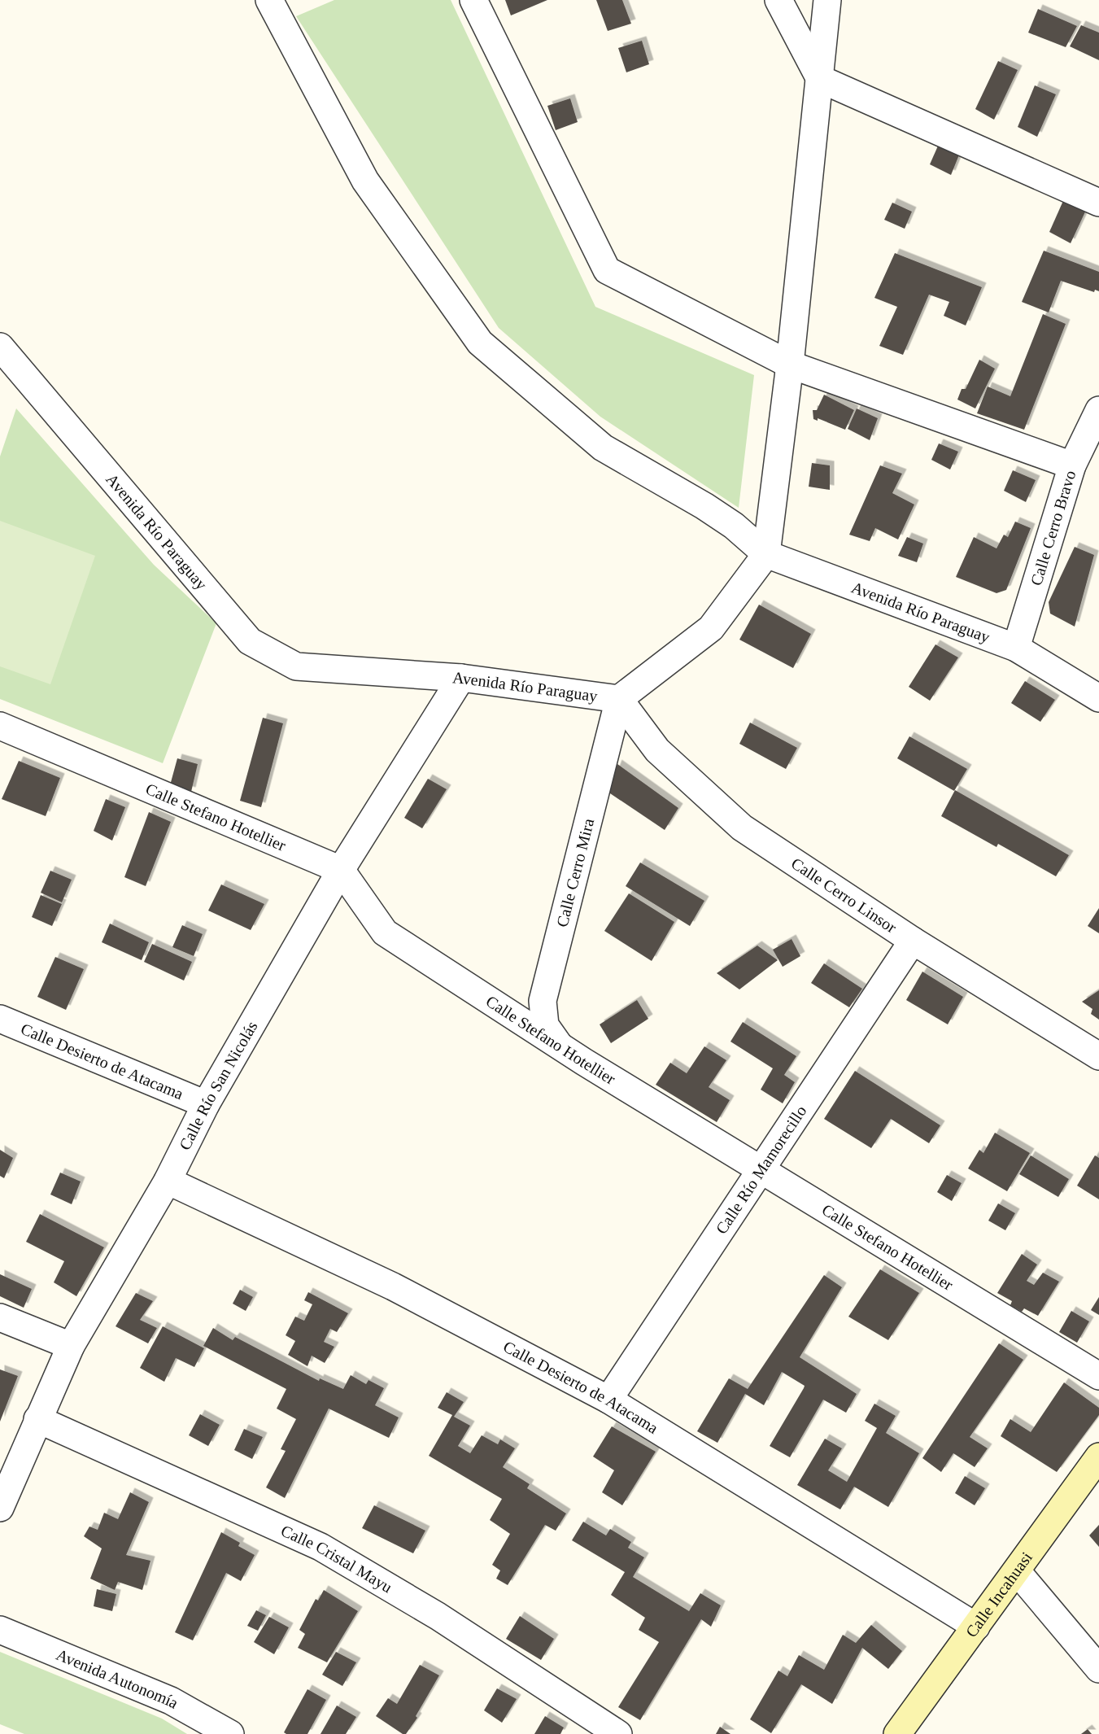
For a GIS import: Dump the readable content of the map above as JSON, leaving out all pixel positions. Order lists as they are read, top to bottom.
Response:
{
  "streets": {
    "main road": ["Calle Incahuasi"],
    "street": [
      "Calle Cerro Bravo",
      "Avenida Río Paraguay",
      "Calle Stefano Hotellier",
      "Calle Cerro Mira",
      "Calle Cerro Linsor",
      "Calle Desierto de Atacama",
      "Calle Río San Nicolás",
      "Calle Río Mamorecillo",
      "Calle Cristal Mayu",
      "Avenida Autonomía"
    ]
  },
  "crossings": [
    ["Calle Cerro Bravo", "Avenida Río Paraguay"],
    ["Avenida Río Paraguay", "Calle Cerro Mira"],
    ["Avenida Río Paraguay", "Calle Cerro Linsor"],
    ["Avenida Río Paraguay", "Calle Río San Nicolás"],
    ["Calle Stefano Hotellier", "Calle Cerro Mira"],
    ["Calle Stefano Hotellier", "Calle Río San Nicolás"],
    ["Calle Stefano Hotellier", "Calle Río Mamorecillo"],
    ["Calle Cerro Mira", "Calle Cerro Linsor"],
    ["Calle Cerro Linsor", "Calle Río Mamorecillo"],
    ["Calle Desierto de Atacama", "Calle Río San Nicolás"],
    ["Calle Desierto de Atacama", "Calle Río Mamorecillo"],
    ["Calle Desierto de Atacama", "Calle Incahuasi"],
    ["Calle Río San Nicolás", "Calle Cristal Mayu"]
  ]
}
